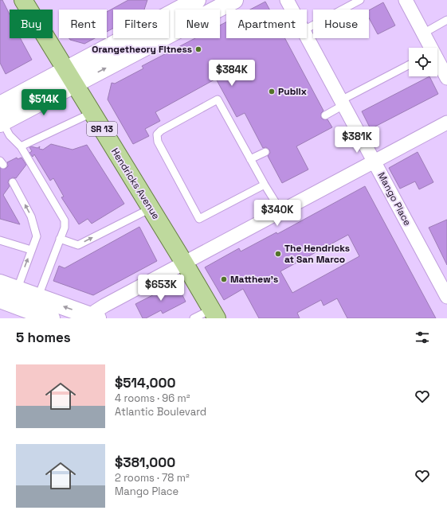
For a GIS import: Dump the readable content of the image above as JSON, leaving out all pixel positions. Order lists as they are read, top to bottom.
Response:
{
  "streets": {
    "main road": ["SR 13", "Hendricks Avenue"],
    "street": ["Mango Place"]
  },
  "places": [
    "Orangetheory Fitness",
    "Publix",
    "The Hendricks at San Marco",
    "Matthew's"
  ],
  "page": {
    "chip": [
      "Buy",
      "Rent",
      "Filters",
      "New",
      "Apartment",
      "House"
    ],
    "price": [
      "$384K",
      "$514K",
      "$381K",
      "$340K",
      "$653K"
    ],
    "heading": "5 homes",
    "list": [
      {
        "name": "$514,000",
        "note": "4 rooms · 96 m² · Atlantic Boulevard"
      },
      {
        "name": "$381,000",
        "note": "2 rooms · 78 m² · Mango Place"
      }
    ]
  }
}
